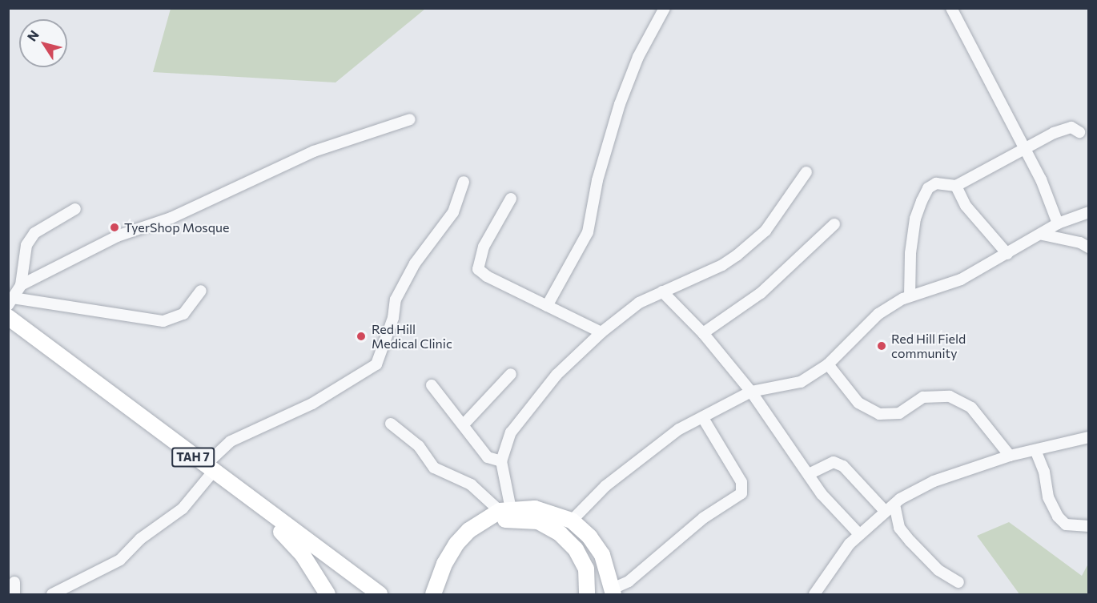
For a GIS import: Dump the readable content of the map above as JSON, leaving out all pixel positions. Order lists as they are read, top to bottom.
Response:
{
  "streets": {
    "highway": ["TAH 7"]
  },
  "places": ["TyerShop Mosque", "Red Hill Medical Clinic", "Red Hill Field community"],
  "north": "top left"
}
